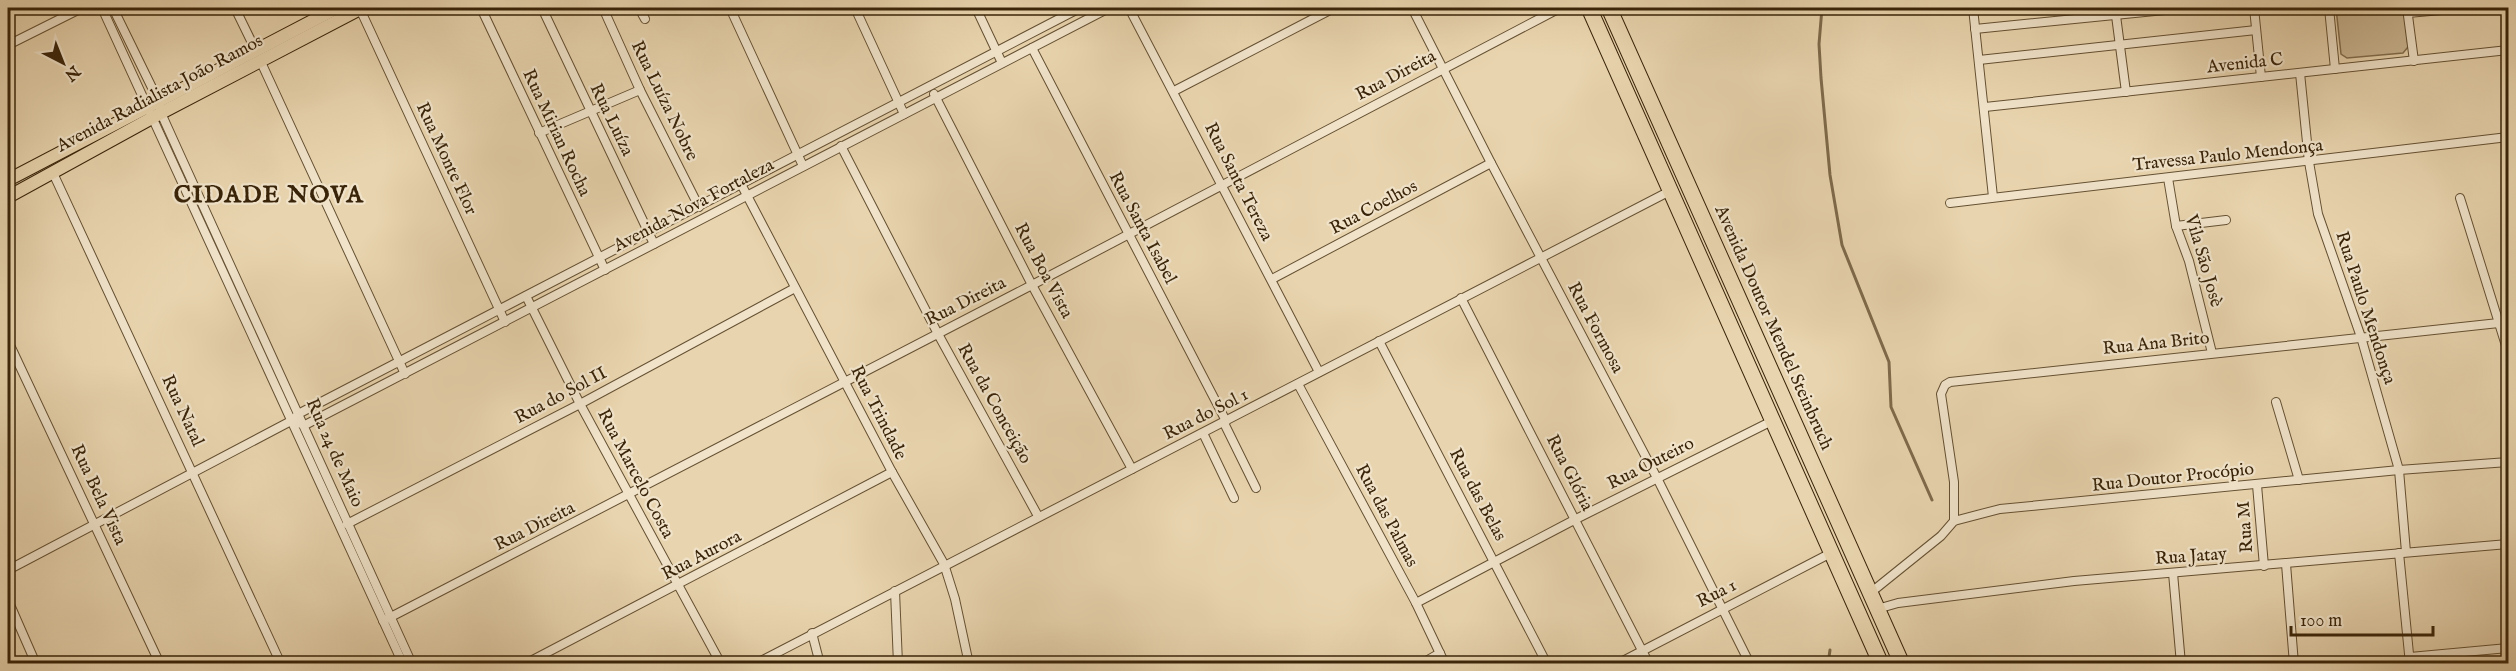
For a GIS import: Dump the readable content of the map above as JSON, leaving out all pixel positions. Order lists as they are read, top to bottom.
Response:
{
  "streets": {
    "highway": ["Avenida Doutor Mendel Steinbruch"],
    "main road": ["Avenida Radialista João Ramos"],
    "street": [
      "Avenida C",
      "Rua Direita",
      "Rua Luíza Nobre",
      "Rua Luíza",
      "Rua Mirian Rocha",
      "Travessa Paulo Mendonça",
      "Rua Monte Flor",
      "Rua Santa Tereza",
      "Avenida Nova Fortaleza",
      "Rua Coelhos",
      "Rua Santa Isabel",
      "Vila São Josè",
      "Rua Boa Vista",
      "Rua Paulo Mendonça",
      "Rua Formosa",
      "Rua Ana Brito",
      "Rua do Sol II",
      "Rua da Conceição",
      "Rua Natal",
      "Rua Trindade",
      "Rua do Sol 1",
      "Rua 24 de Maio",
      "Rua Outeiro",
      "Rua Glória",
      "Rua Marcelo Costa",
      "Rua Doutor Procópio",
      "Rua Bela Vista",
      "Rua das Belas",
      "Rua das Palmas",
      "Rua M",
      "Rua Aurora",
      "Rua Jatay",
      "Rua 1"
    ]
  },
  "crossings": [
    ["Avenida C", "Rua Paulo Mendonça"],
    ["Rua Direita", "Rua Santa Tereza"],
    ["Rua Direita", "Rua Santa Isabel"],
    ["Rua Direita", "Rua Boa Vista"],
    ["Rua Direita", "Rua Formosa"],
    ["Rua Direita", "Rua da Conceição"],
    ["Rua Direita", "Rua Trindade"],
    ["Rua Direita", "Rua 24 de Maio"],
    ["Rua Direita", "Rua Marcelo Costa"],
    ["Avenida Radialista João Ramos", "Rua Monte Flor"],
    ["Avenida Radialista João Ramos", "Rua Natal"],
    ["Avenida Radialista João Ramos", "Rua 24 de Maio"],
    ["Rua Luíza Nobre", "Avenida Nova Fortaleza"],
    ["Rua Luíza", "Avenida Nova Fortaleza"],
    ["Rua Mirian Rocha", "Avenida Nova Fortaleza"],
    ["Travessa Paulo Mendonça", "Vila São Josè"],
    ["Travessa Paulo Mendonça", "Rua Paulo Mendonça"],
    ["Rua Monte Flor", "Avenida Nova Fortaleza"],
    ["Rua Santa Tereza", "Rua Coelhos"],
    ["Rua Santa Tereza", "Rua do Sol 1"],
    ["Avenida Nova Fortaleza", "Rua Santa Isabel"],
    ["Avenida Nova Fortaleza", "Rua Boa Vista"],
    ["Avenida Nova Fortaleza", "Rua da Conceição"],
    ["Avenida Nova Fortaleza", "Rua Natal"],
    ["Avenida Nova Fortaleza", "Rua Trindade"],
    ["Avenida Nova Fortaleza", "Rua 24 de Maio"],
    ["Avenida Nova Fortaleza", "Rua Marcelo Costa"],
    ["Avenida Nova Fortaleza", "Rua Bela Vista"],
    ["Rua Coelhos", "Rua Formosa"],
    ["Rua Santa Isabel", "Rua do Sol 1"],
    ["Vila São Josè", "Rua Ana Brito"],
    ["Rua Boa Vista", "Rua do Sol 1"],
    ["Rua Paulo Mendonça", "Rua Ana Brito"],
    ["Rua Paulo Mendonça", "Rua Doutor Procópio"],
    ["Rua Paulo Mendonça", "Rua Jatay"],
    ["Rua Formosa", "Rua do Sol 1"],
    ["Rua Formosa", "Rua Outeiro"],
    ["Rua Formosa", "Rua 1"],
    ["Avenida Doutor Mendel Steinbruch", "Rua Jatay"],
    ["Rua Ana Brito", "Rua Doutor Procópio"],
    ["Rua do Sol II", "Rua Trindade"],
    ["Rua do Sol II", "Rua 24 de Maio"],
    ["Rua do Sol II", "Rua Marcelo Costa"],
    ["Rua da Conceição", "Rua do Sol 1"],
    ["Rua Trindade", "Rua do Sol 1"],
    ["Rua Trindade", "Rua Aurora"],
    ["Rua do Sol 1", "Rua Glória"],
    ["Rua do Sol 1", "Rua das Belas"],
    ["Rua do Sol 1", "Rua das Palmas"],
    ["Rua Outeiro", "Rua Glória"],
    ["Rua Outeiro", "Rua das Belas"],
    ["Rua Outeiro", "Rua das Palmas"],
    ["Rua Glória", "Rua 1"],
    ["Rua Marcelo Costa", "Rua Aurora"],
    ["Rua Doutor Procópio", "Rua M"],
    ["Rua M", "Rua Jatay"]
  ],
  "districts": ["CIDADE NOVA"],
  "scale_bar": "100 m",
  "north": "bottom right"
}
